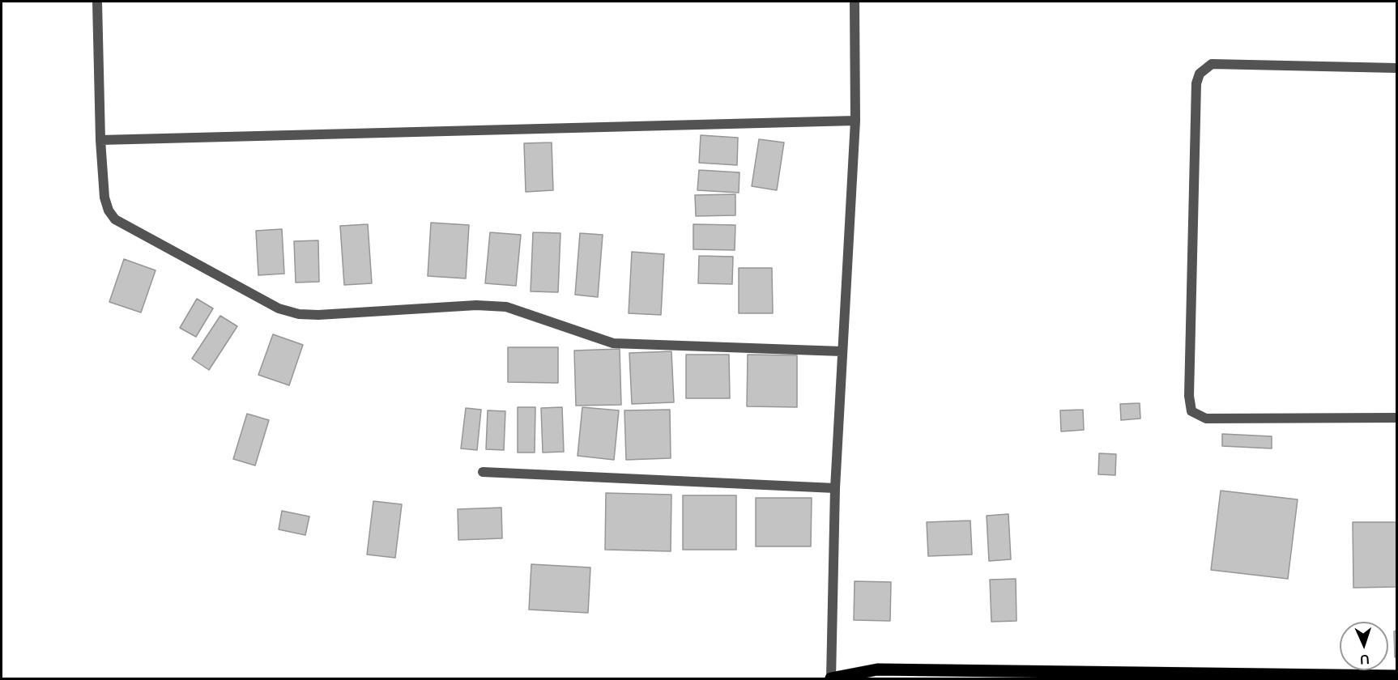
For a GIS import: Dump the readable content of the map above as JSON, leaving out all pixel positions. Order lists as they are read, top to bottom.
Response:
{
  "north": "bottom"
}
